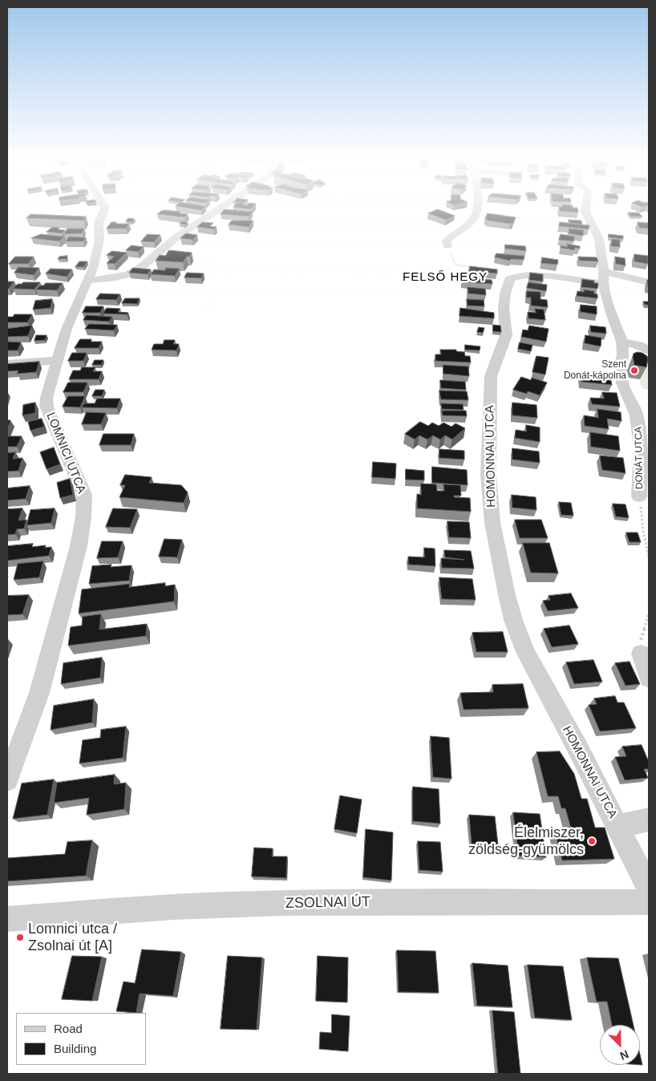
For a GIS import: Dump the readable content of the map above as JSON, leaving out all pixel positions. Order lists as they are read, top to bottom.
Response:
{
  "streets": {
    "street": [
      "LOMNICI UTCA",
      "HOMONNAI UTCA",
      "DONÁT UTCA",
      "ZSOLNAI ÚT"
    ]
  },
  "crossings": [
    ["HOMONNAI UTCA", "DONÁT UTCA"]
  ],
  "districts": ["FELSŐ HEGY"],
  "places": ["Szent Donát-kápolna", "Élelmiszer, zöldség-gyümölcs", "Lomnici utca / Zsolnai út [A]"],
  "legend": ["Road", "Building"],
  "north": "bottom right"
}
